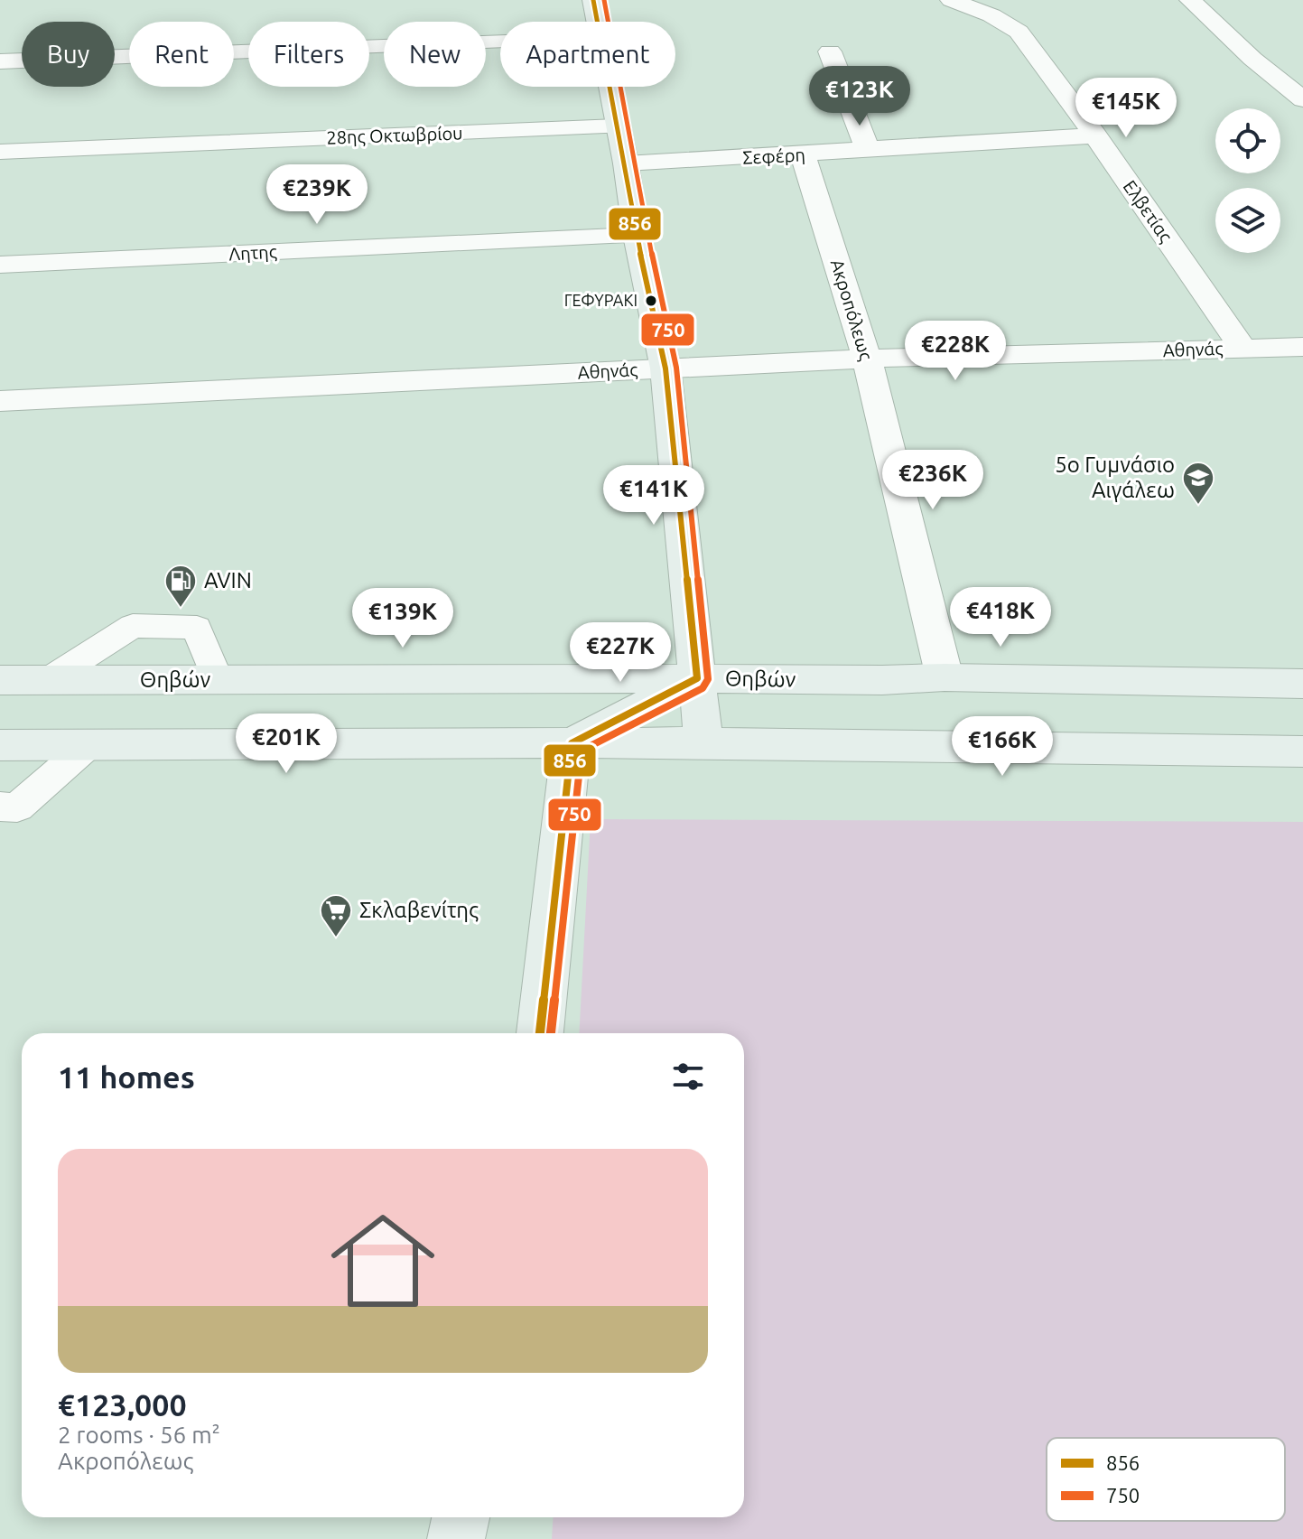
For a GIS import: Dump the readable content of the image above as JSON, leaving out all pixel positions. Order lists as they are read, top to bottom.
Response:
{
  "streets": {
    "main road": ["Θηβών"],
    "street": [
      "28ης Οκτωβρίου",
      "Σεφέρη",
      "Ελβετίας",
      "Λητης",
      "Ακροπόλεως",
      "Αθηνάς"
    ]
  },
  "crossings": [
    ["Σεφέρη", "Ελβετίας"],
    ["Σεφέρη", "Ακροπόλεως"],
    ["Ελβετίας", "Αθηνάς"],
    ["Ακροπόλεως", "Αθηνάς"],
    ["Ακροπόλεως", "Θηβών"]
  ],
  "places": {
    "other": ["ΓΕΦΥΡΑΚΙ"],
    "school or university": ["5ο Γυμνάσιο Αιγάλεω"],
    "fuel station": ["AVIN"],
    "supermarket": ["Σκλαβενίτης"]
  },
  "lines": ["transit line 856", "transit line 750"],
  "legend": ["856", "750"],
  "page": {
    "chip": [
      "Buy",
      "Rent",
      "Filters",
      "New",
      "Apartment"
    ],
    "price": [
      "€123K",
      "€145K",
      "€239K",
      "€228K",
      "€236K",
      "€141K",
      "€418K",
      "€139K",
      "€227K",
      "€201K",
      "€166K"
    ],
    "heading": "11 homes",
    "list": [
      {
        "name": "€123,000",
        "note": "2 rooms · 56 m² · Ακροπόλεως"
      }
    ]
  }
}
